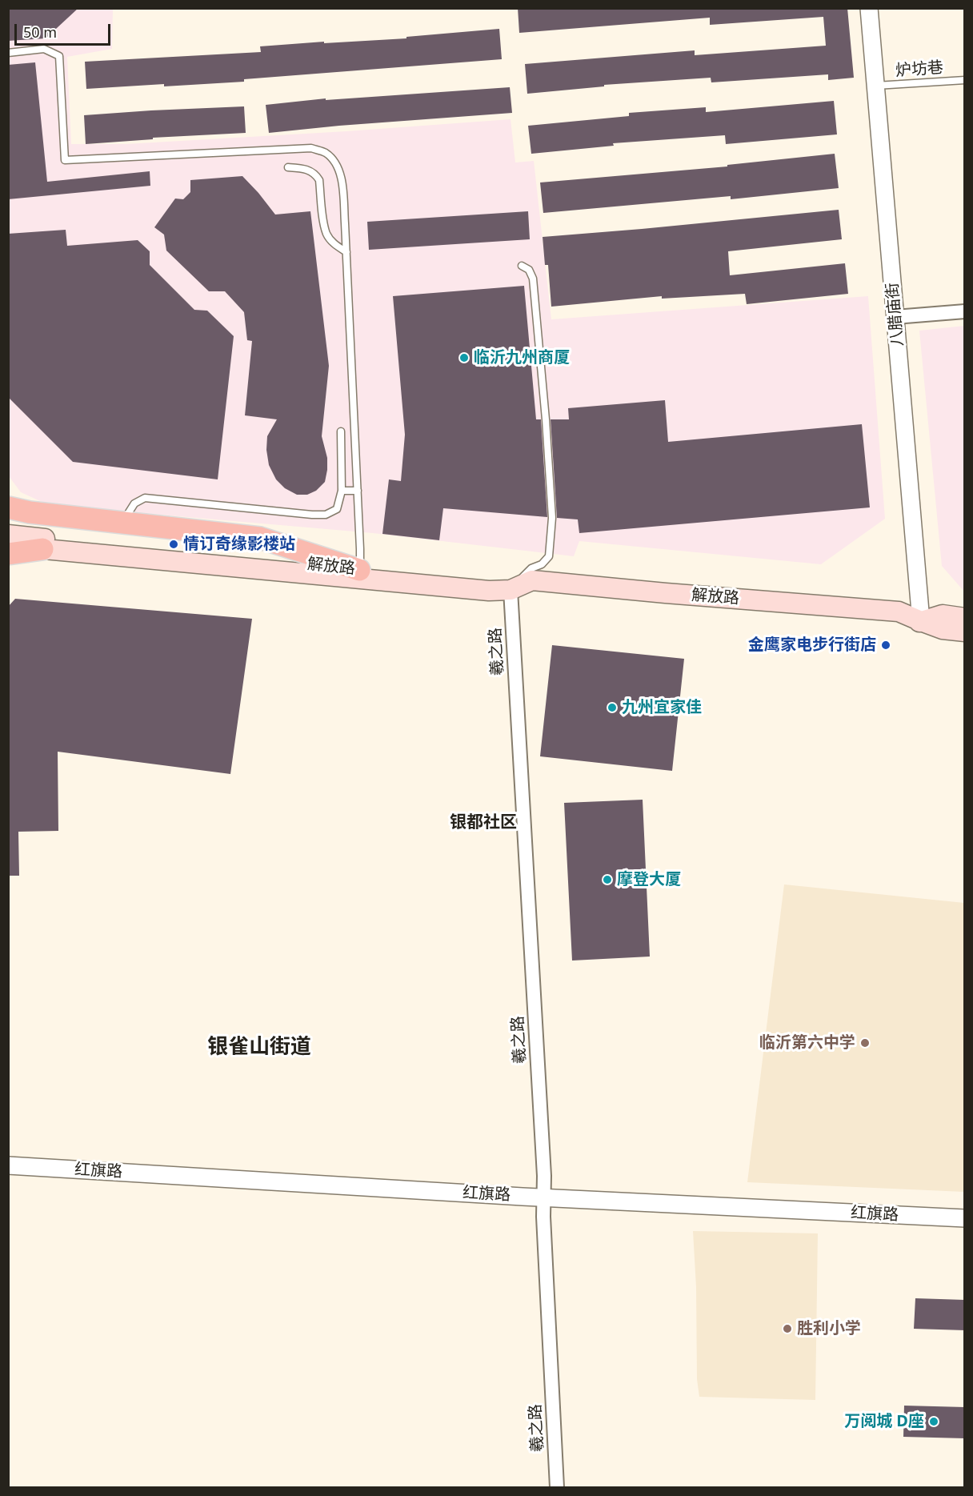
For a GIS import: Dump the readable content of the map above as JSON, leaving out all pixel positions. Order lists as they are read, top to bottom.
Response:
{
  "streets": {
    "main road": ["解放路"],
    "street": ["八腊庙街", "羲之路", "红旗路"],
    "lane": ["炉坊巷"]
  },
  "crossings": [
    ["炉坊巷", "八腊庙街"],
    ["八腊庙街", "解放路"],
    ["解放路", "羲之路"],
    ["羲之路", "红旗路"]
  ],
  "districts": ["银都社区", "银雀山街道"],
  "places": [
    "临沂九州商厦",
    "情订奇缘影楼站",
    "金鹰家电步行街店",
    "九州宜家佳",
    "摩登大厦",
    "临沂第六中学",
    "胜利小学",
    "万阅城 D座"
  ],
  "scale_bar": "50 m"
}
